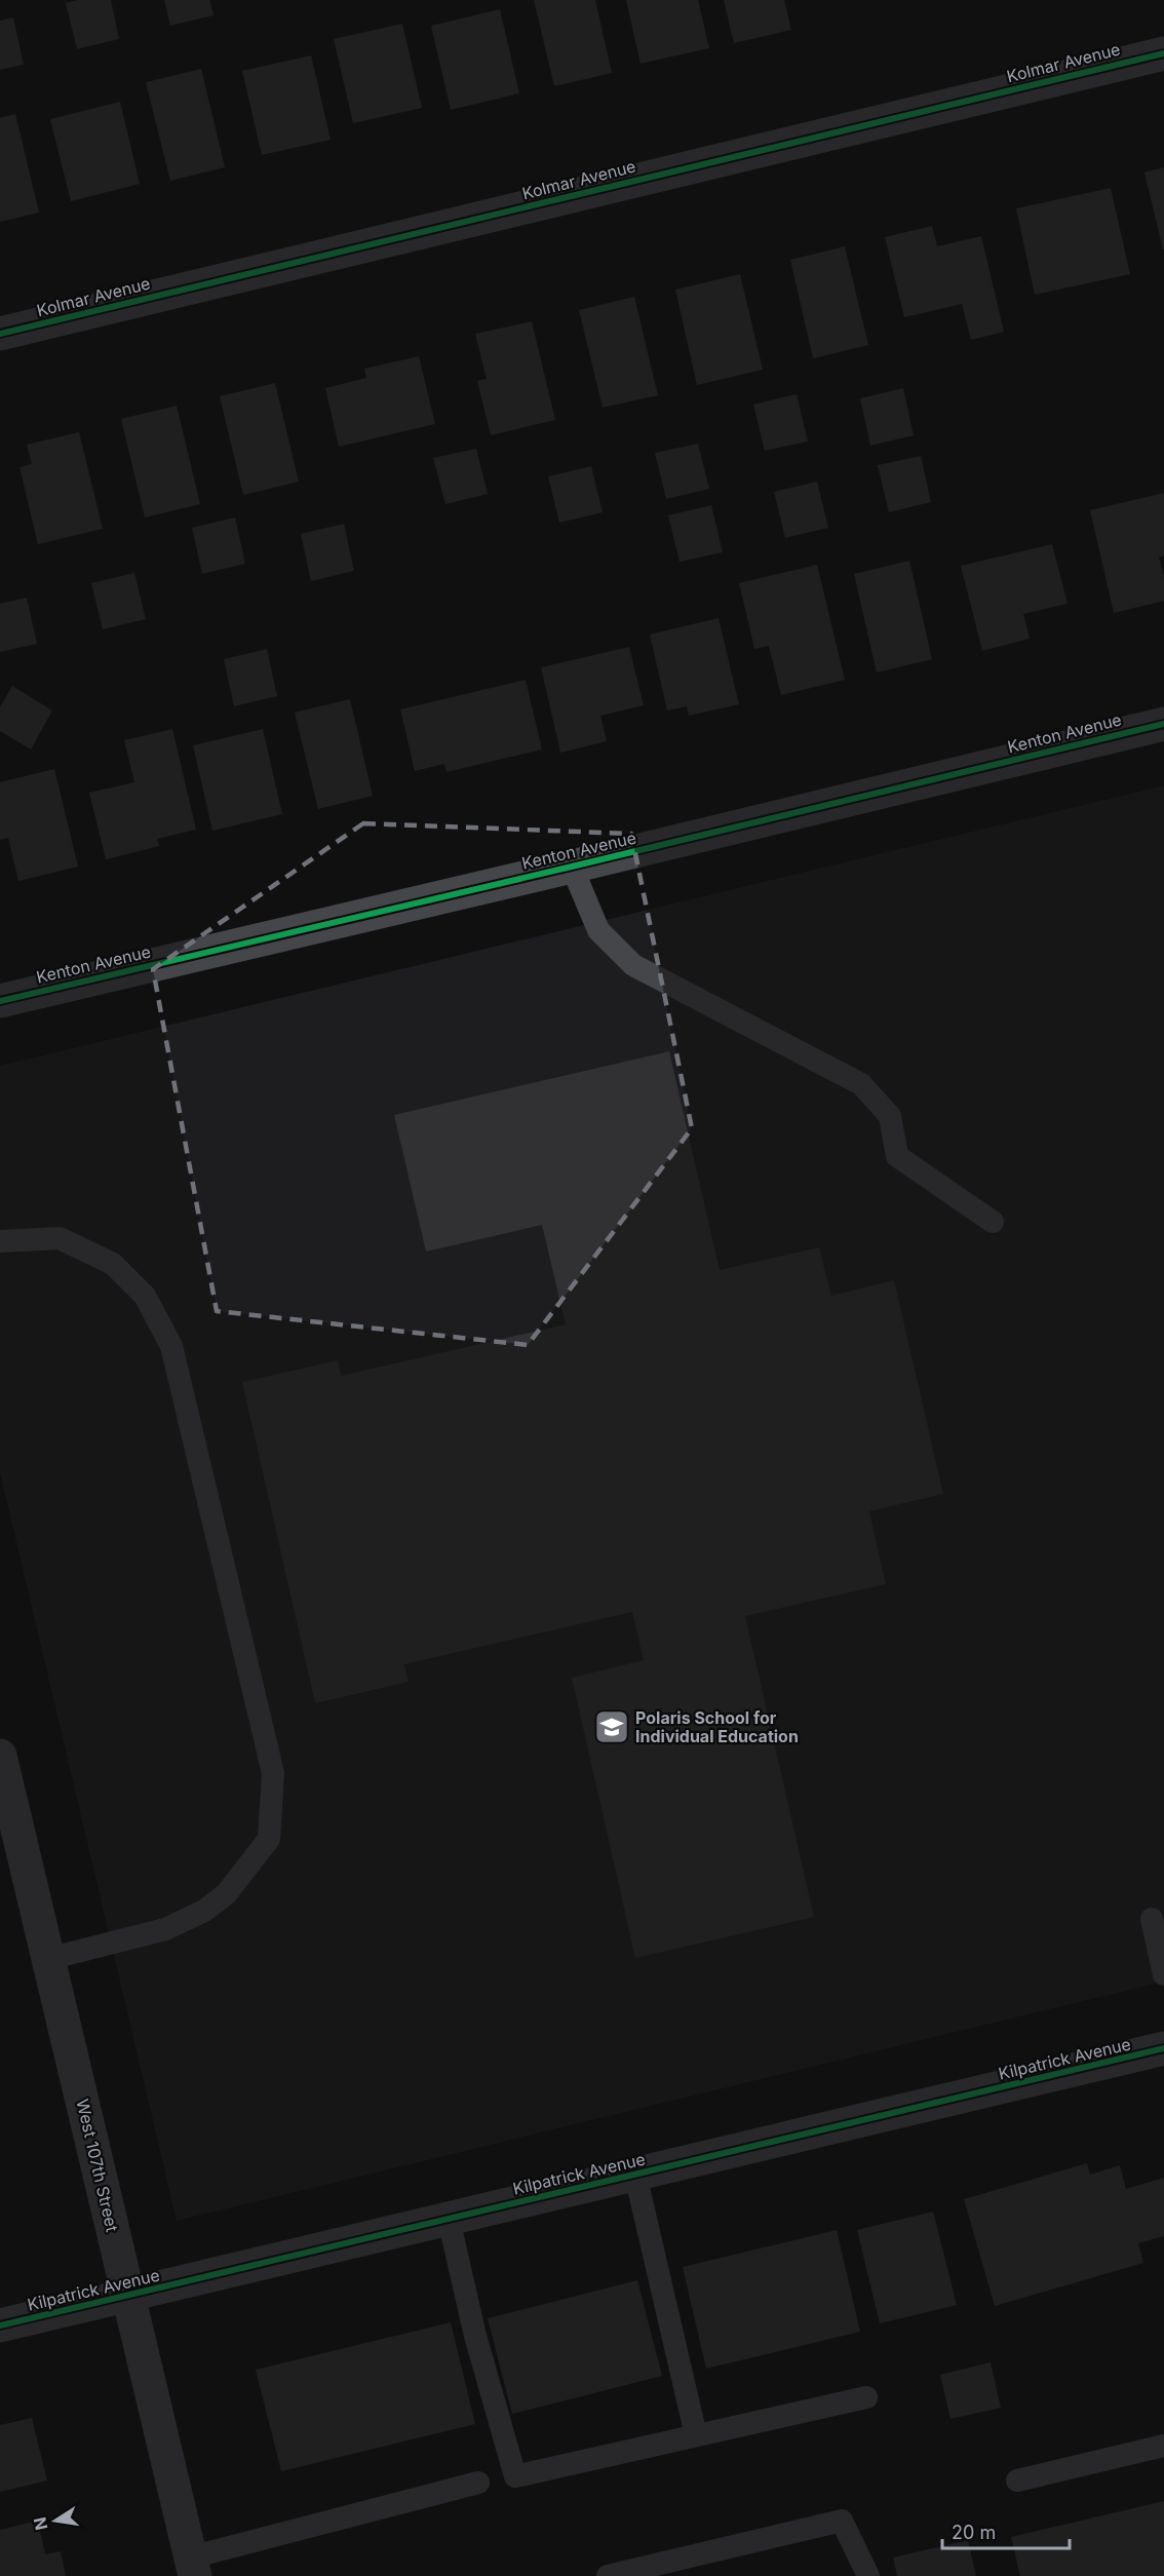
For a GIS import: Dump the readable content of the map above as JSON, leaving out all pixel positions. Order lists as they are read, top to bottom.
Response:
{
  "streets": {
    "street": [
      "Kolmar Avenue",
      "Kenton Avenue",
      "Kilpatrick Avenue",
      "West 107th Street"
    ]
  },
  "crossings": [
    ["Kilpatrick Avenue", "West 107th Street"]
  ],
  "places": {
    "school or university": ["Polaris School for Individual Education"]
  },
  "scale_bar": "20 m",
  "north": "left"
}
